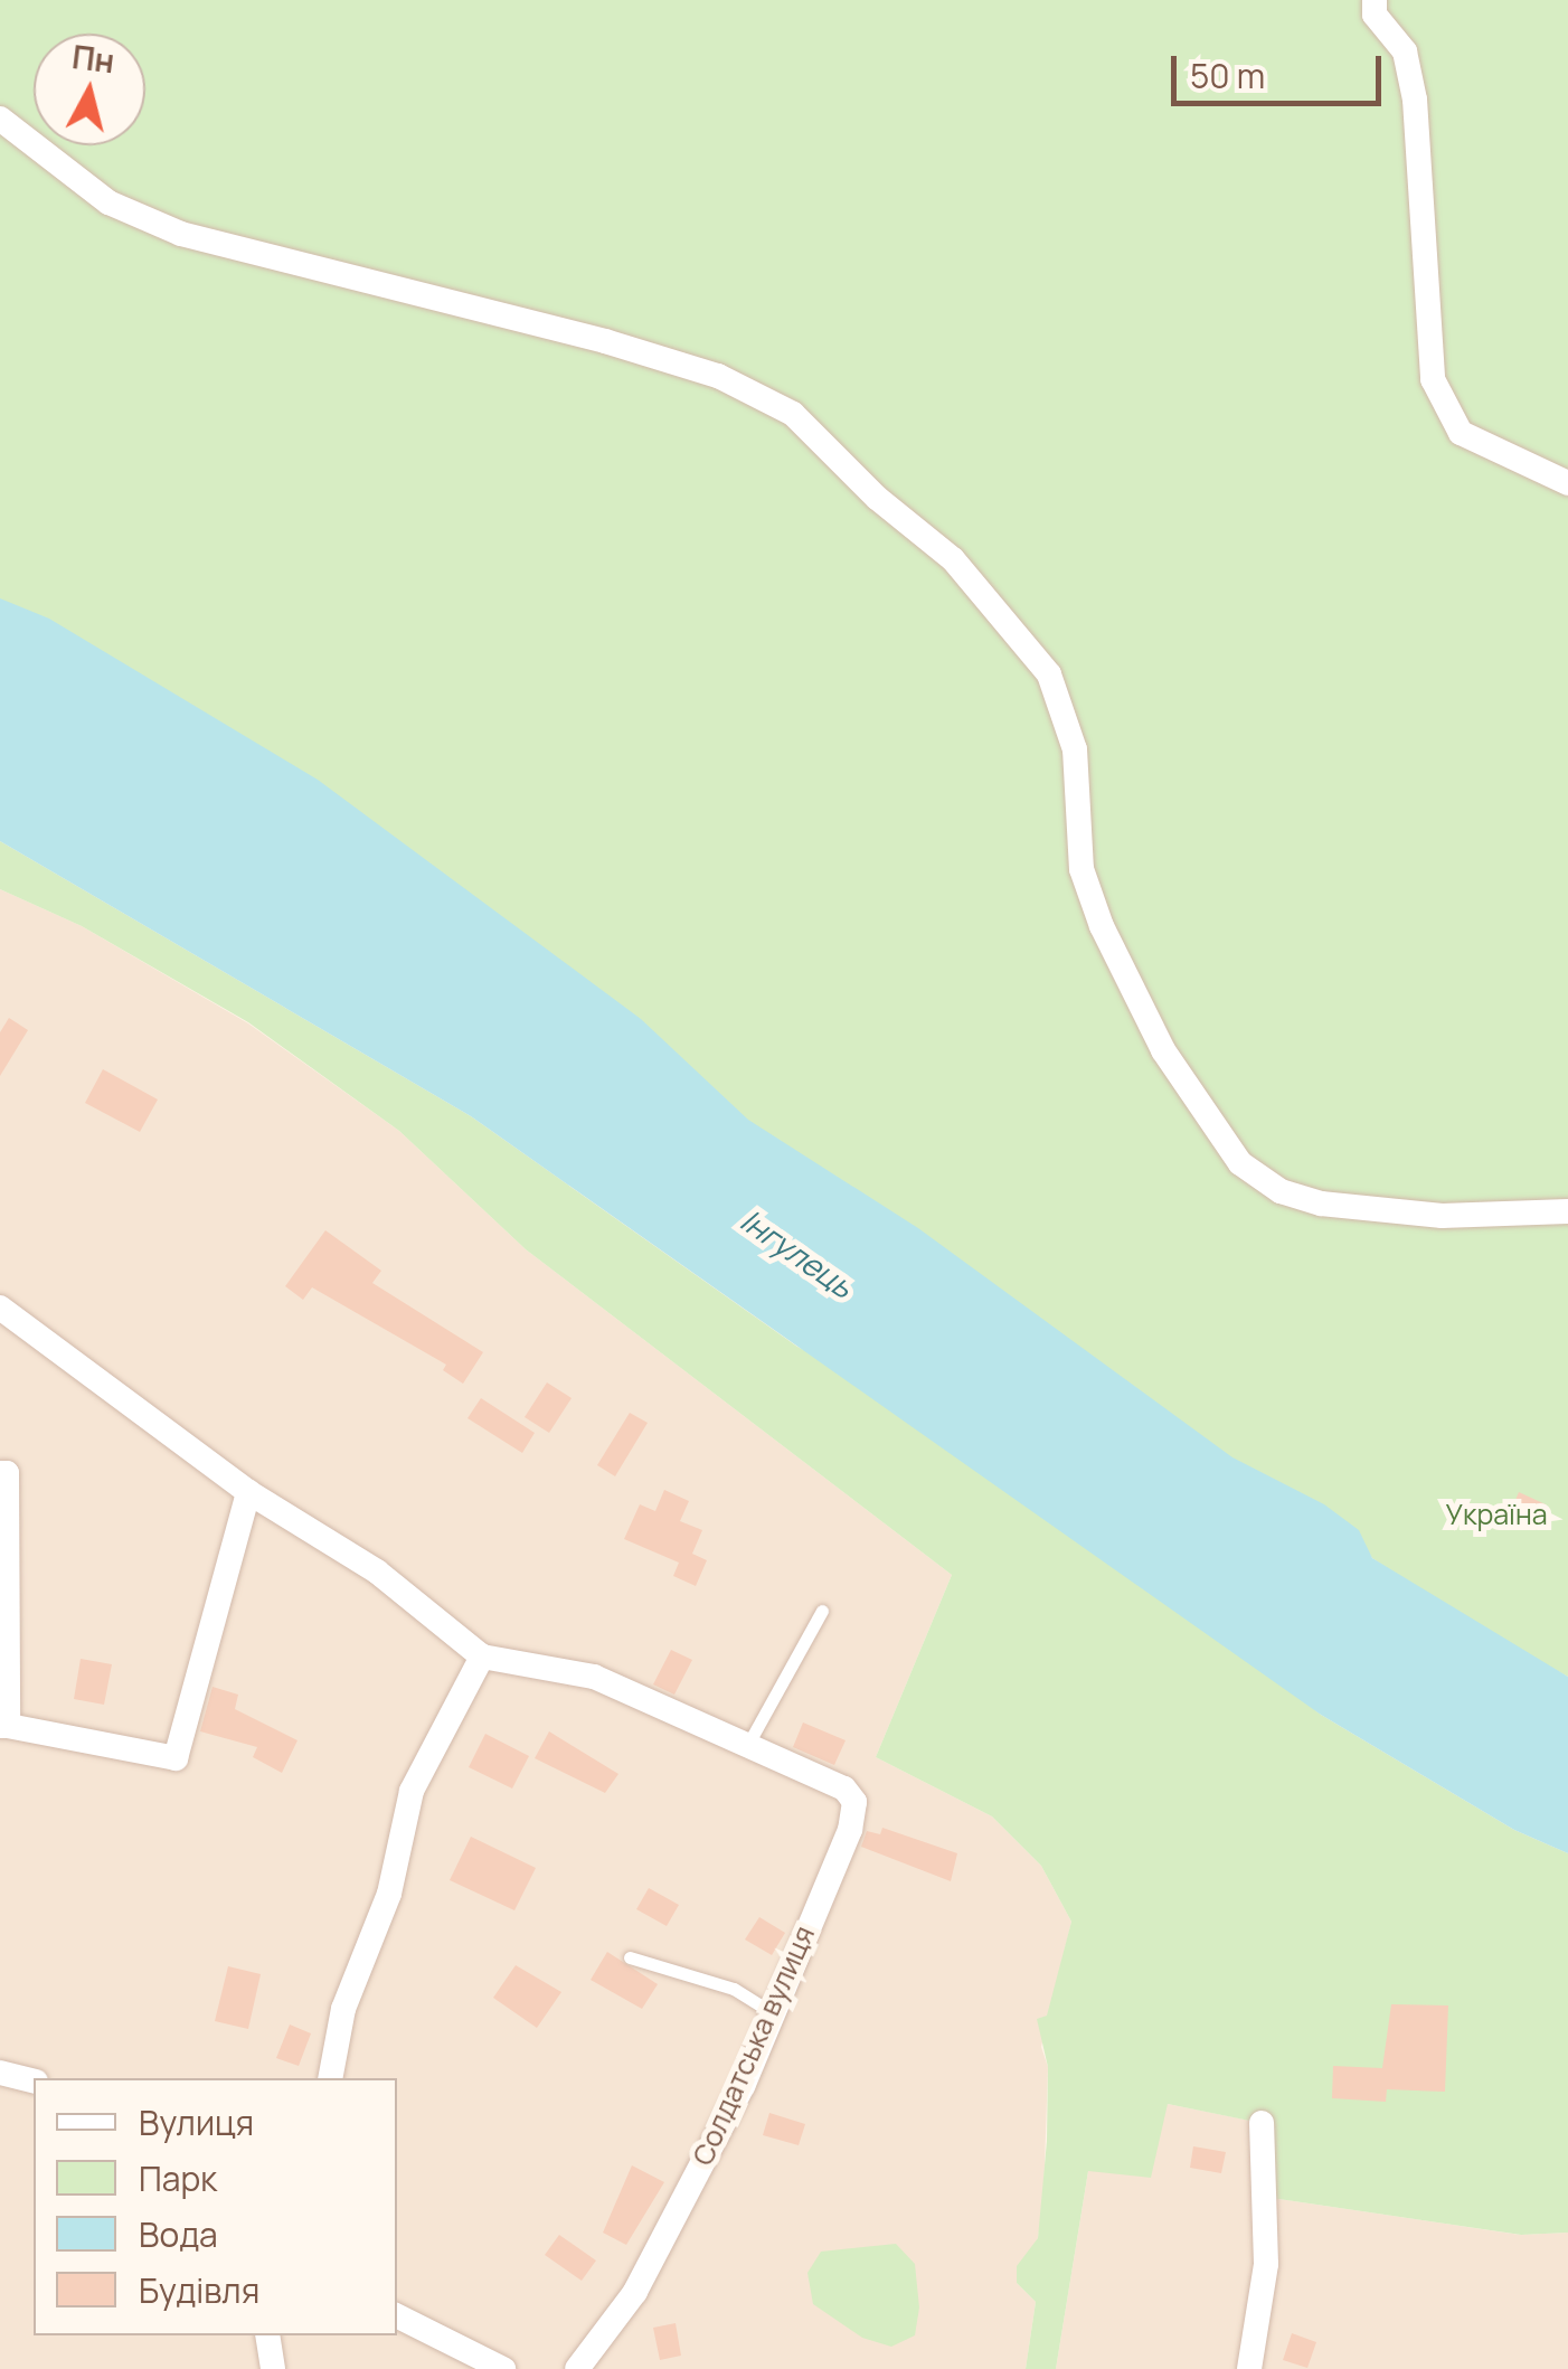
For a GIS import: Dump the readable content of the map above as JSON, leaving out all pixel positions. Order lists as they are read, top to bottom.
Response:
{
  "streets": {
    "street": ["Солдатська вулиця"]
  },
  "water": ["Інгулець"],
  "parks": ["Україна"],
  "legend": [
    "Вулиця",
    "Парк",
    "Вода",
    "Будівля"
  ],
  "scale_bar": "50 m",
  "north": "top"
}
